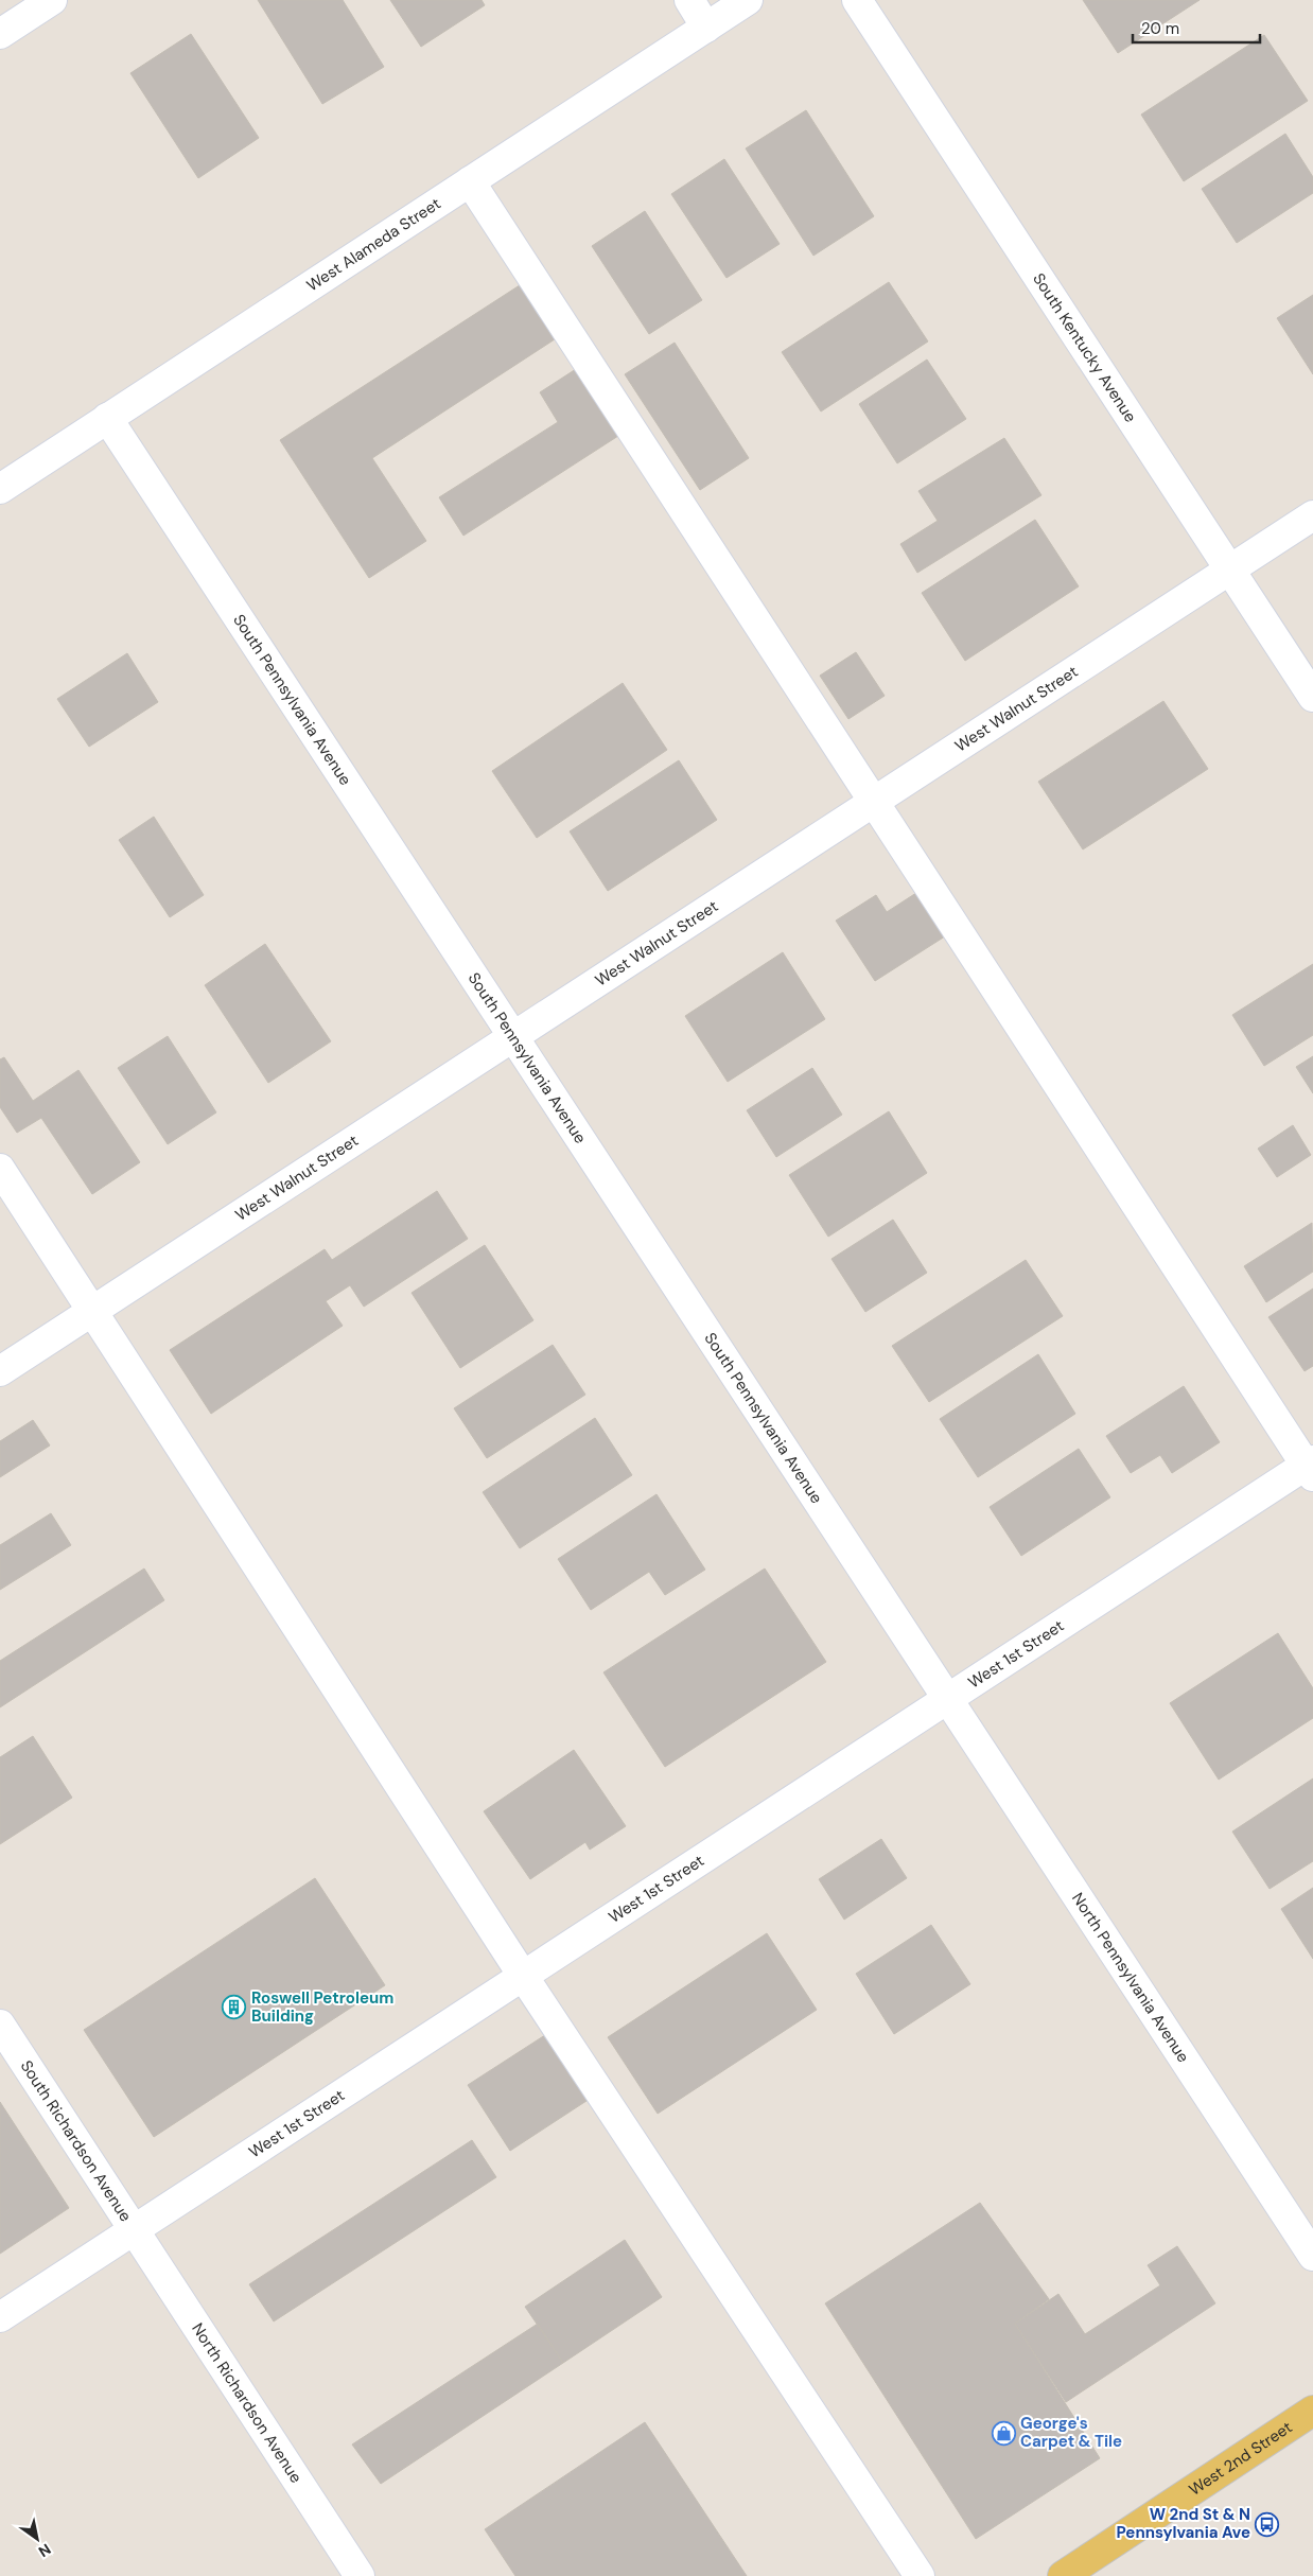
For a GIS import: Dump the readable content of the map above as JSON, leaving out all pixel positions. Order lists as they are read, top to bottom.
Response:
{
  "streets": {
    "main road": ["West 2nd Street"],
    "street": [
      "West Alameda Street",
      "South Kentucky Avenue",
      "South Pennsylvania Avenue",
      "West Walnut Street",
      "West 1st Street",
      "North Pennsylvania Avenue",
      "South Richardson Avenue",
      "North Richardson Avenue"
    ]
  },
  "crossings": [
    ["West Alameda Street", "South Pennsylvania Avenue"],
    ["South Kentucky Avenue", "West Walnut Street"],
    ["South Pennsylvania Avenue", "West Walnut Street"],
    ["South Pennsylvania Avenue", "West 1st Street"],
    ["South Pennsylvania Avenue", "North Pennsylvania Avenue"],
    ["West 1st Street", "North Pennsylvania Avenue"],
    ["West 1st Street", "South Richardson Avenue"],
    ["West 1st Street", "North Richardson Avenue"],
    ["South Richardson Avenue", "North Richardson Avenue"]
  ],
  "places": {
    "building": ["Roswell Petroleum Building"],
    "shop": ["George's Carpet & Tile"],
    "bus stop": ["W 2nd St & N Pennsylvania Ave"]
  },
  "scale_bar": "20 m",
  "north": "bottom right"
}
